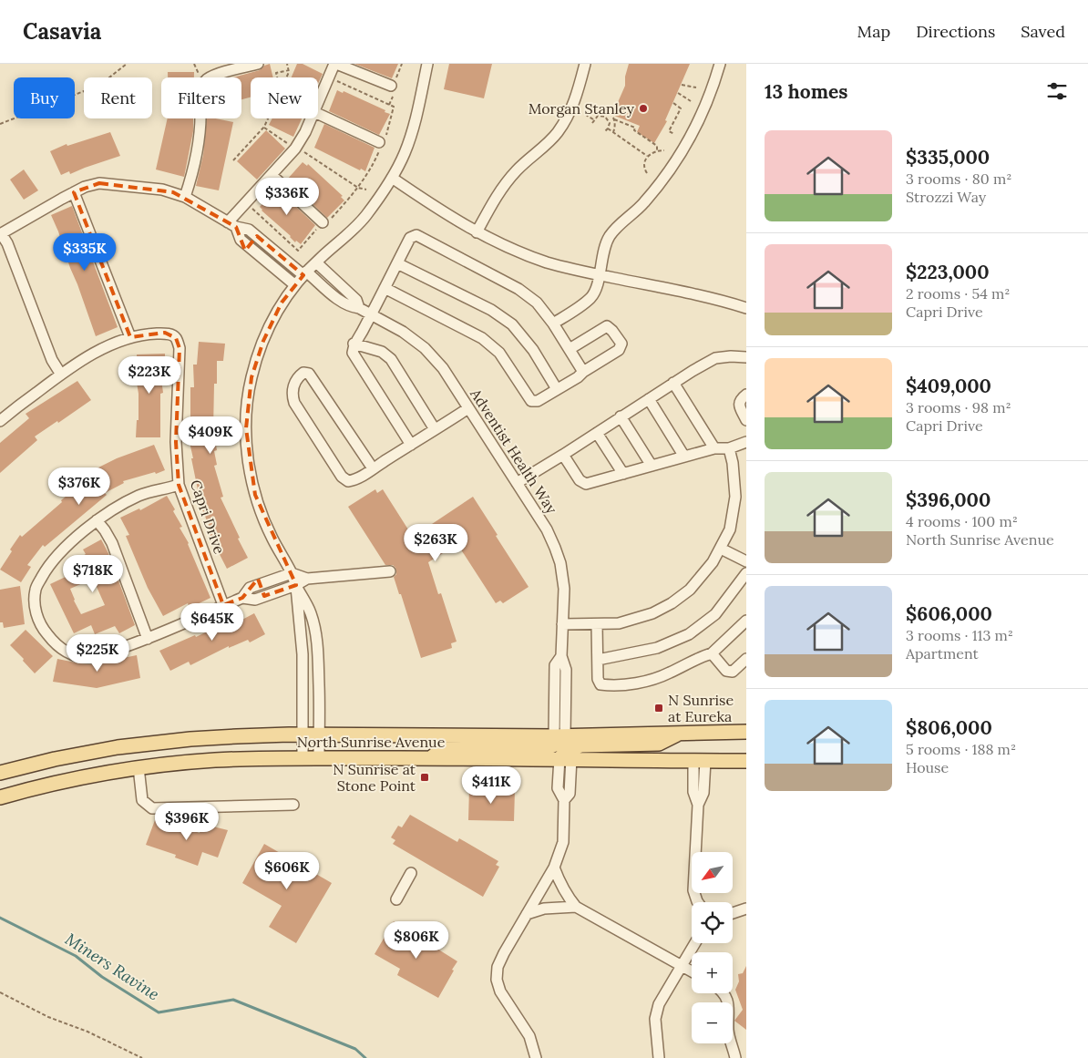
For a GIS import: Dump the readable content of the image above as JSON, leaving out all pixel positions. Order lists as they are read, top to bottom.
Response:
{
  "streets": {
    "main road": ["North Sunrise Avenue"],
    "street": ["Adventist Health Way", "Capri Drive"]
  },
  "crossings": [
    ["Adventist Health Way", "North Sunrise Avenue"]
  ],
  "water": ["Miners Ravine"],
  "places": {
    "other": ["Morgan Stanley"],
    "transit": ["N Sunrise at Eureka", "N Sunrise at Stone Point"]
  },
  "north": "bottom left",
  "page": {
    "header": "Casavia",
    "nav": ["Map", "Directions", "Saved"],
    "heading": "13 homes",
    "chip": [
      "Buy",
      "Rent",
      "Filters",
      "New"
    ],
    "list": [
      {
        "name": "$335,000",
        "note": "3 rooms · 80 m² · Strozzi Way"
      },
      {
        "name": "$223,000",
        "note": "2 rooms · 54 m² · Capri Drive"
      },
      {
        "name": "$409,000",
        "note": "3 rooms · 98 m² · Capri Drive"
      },
      {
        "name": "$396,000",
        "note": "4 rooms · 100 m² · North Sunrise Avenue"
      },
      {
        "name": "$606,000",
        "note": "3 rooms · 113 m² · Apartment"
      },
      {
        "name": "$806,000",
        "note": "5 rooms · 188 m² · House"
      }
    ],
    "price": [
      "$336K",
      "$335K",
      "$223K",
      "$409K",
      "$376K",
      "$263K",
      "$718K",
      "$645K",
      "$225K",
      "$411K",
      "$396K",
      "$606K",
      "$806K"
    ],
    "map_buttons": ["+", "−"]
  }
}
